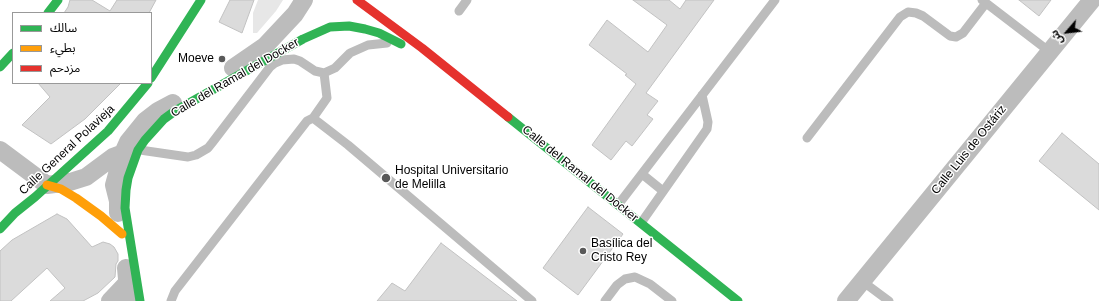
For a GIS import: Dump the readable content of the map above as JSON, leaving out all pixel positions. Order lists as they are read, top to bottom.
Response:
{
  "streets": {
    "main road": ["Calle del Ramal del Docker", "Calle General Polavieja"],
    "street": ["Calle Luis de Ostáriz"]
  },
  "places": ["Moeve", "Hospital Universitario de Melilla", "Basílica del Cristo Rey"],
  "legend": ["سالك", "بطيء", "مزدحم"],
  "north": "bottom left"
}
